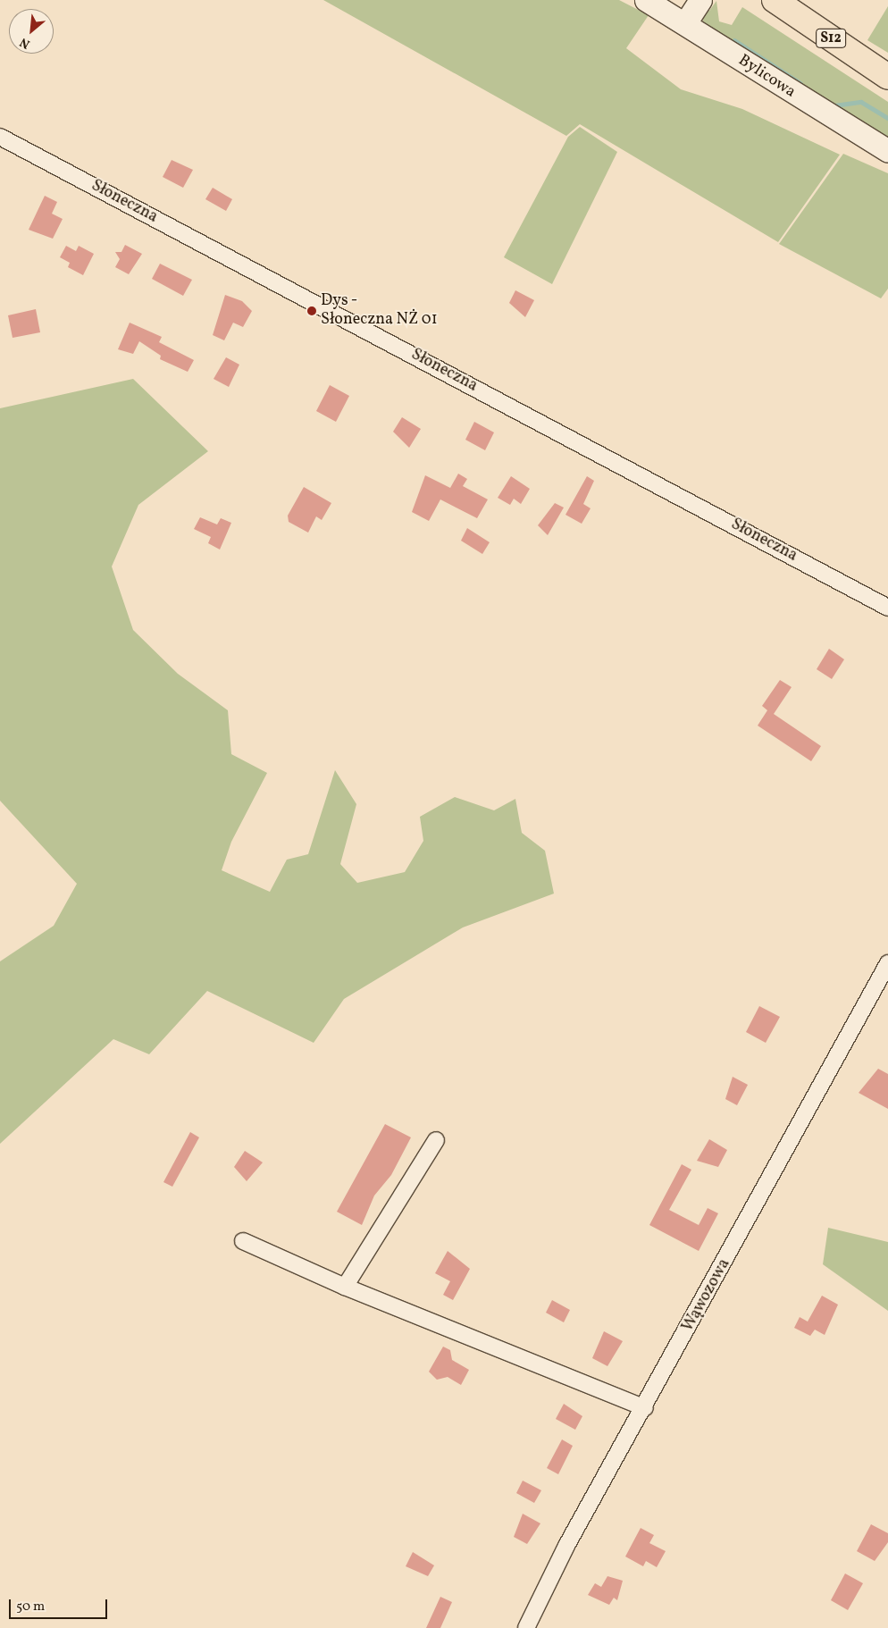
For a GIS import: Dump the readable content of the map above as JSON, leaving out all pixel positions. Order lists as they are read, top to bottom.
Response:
{
  "streets": {
    "highway": ["S12"],
    "street": ["Bylicowa", "Słoneczna", "Wąwozowa"]
  },
  "places": ["Dys - Słoneczna NŻ 01"],
  "scale_bar": "50 m",
  "north": "bottom left"
}
